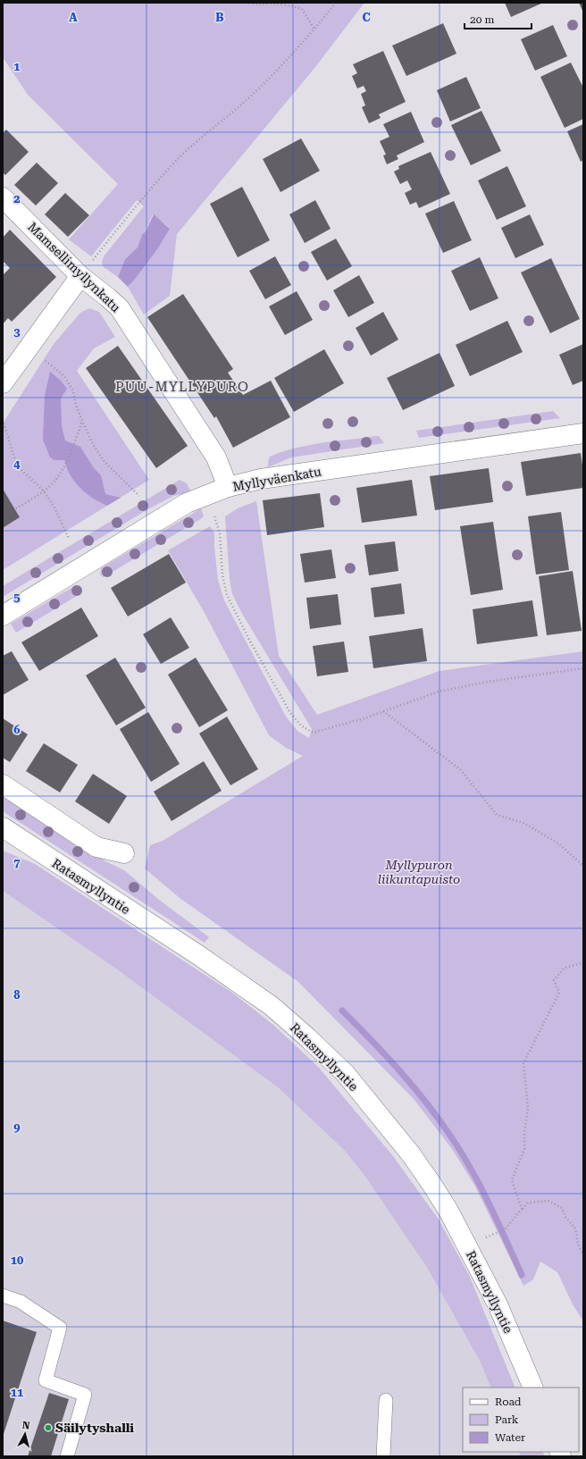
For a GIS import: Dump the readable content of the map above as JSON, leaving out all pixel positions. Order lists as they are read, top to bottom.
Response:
{
  "streets": {
    "street": ["Mamsellimyllynkatu", "Myllyväenkatu", "Ratasmyllyntie"]
  },
  "crossings": [
    ["Mamsellimyllynkatu", "Myllyväenkatu"]
  ],
  "districts": ["PUU-MYLLYPURO"],
  "parks": ["Myllypuron liikuntapuisto"],
  "places": ["Säilytyshalli"],
  "legend": ["Road", "Park", "Water"],
  "scale_bar": "20 m",
  "north": "top",
  "grid": {
    "columns": ["A", "B", "C"],
    "rows": [
      "1",
      "2",
      "3",
      "4",
      "5",
      "6",
      "7",
      "8",
      "9",
      "10",
      "11"
    ]
  }
}
